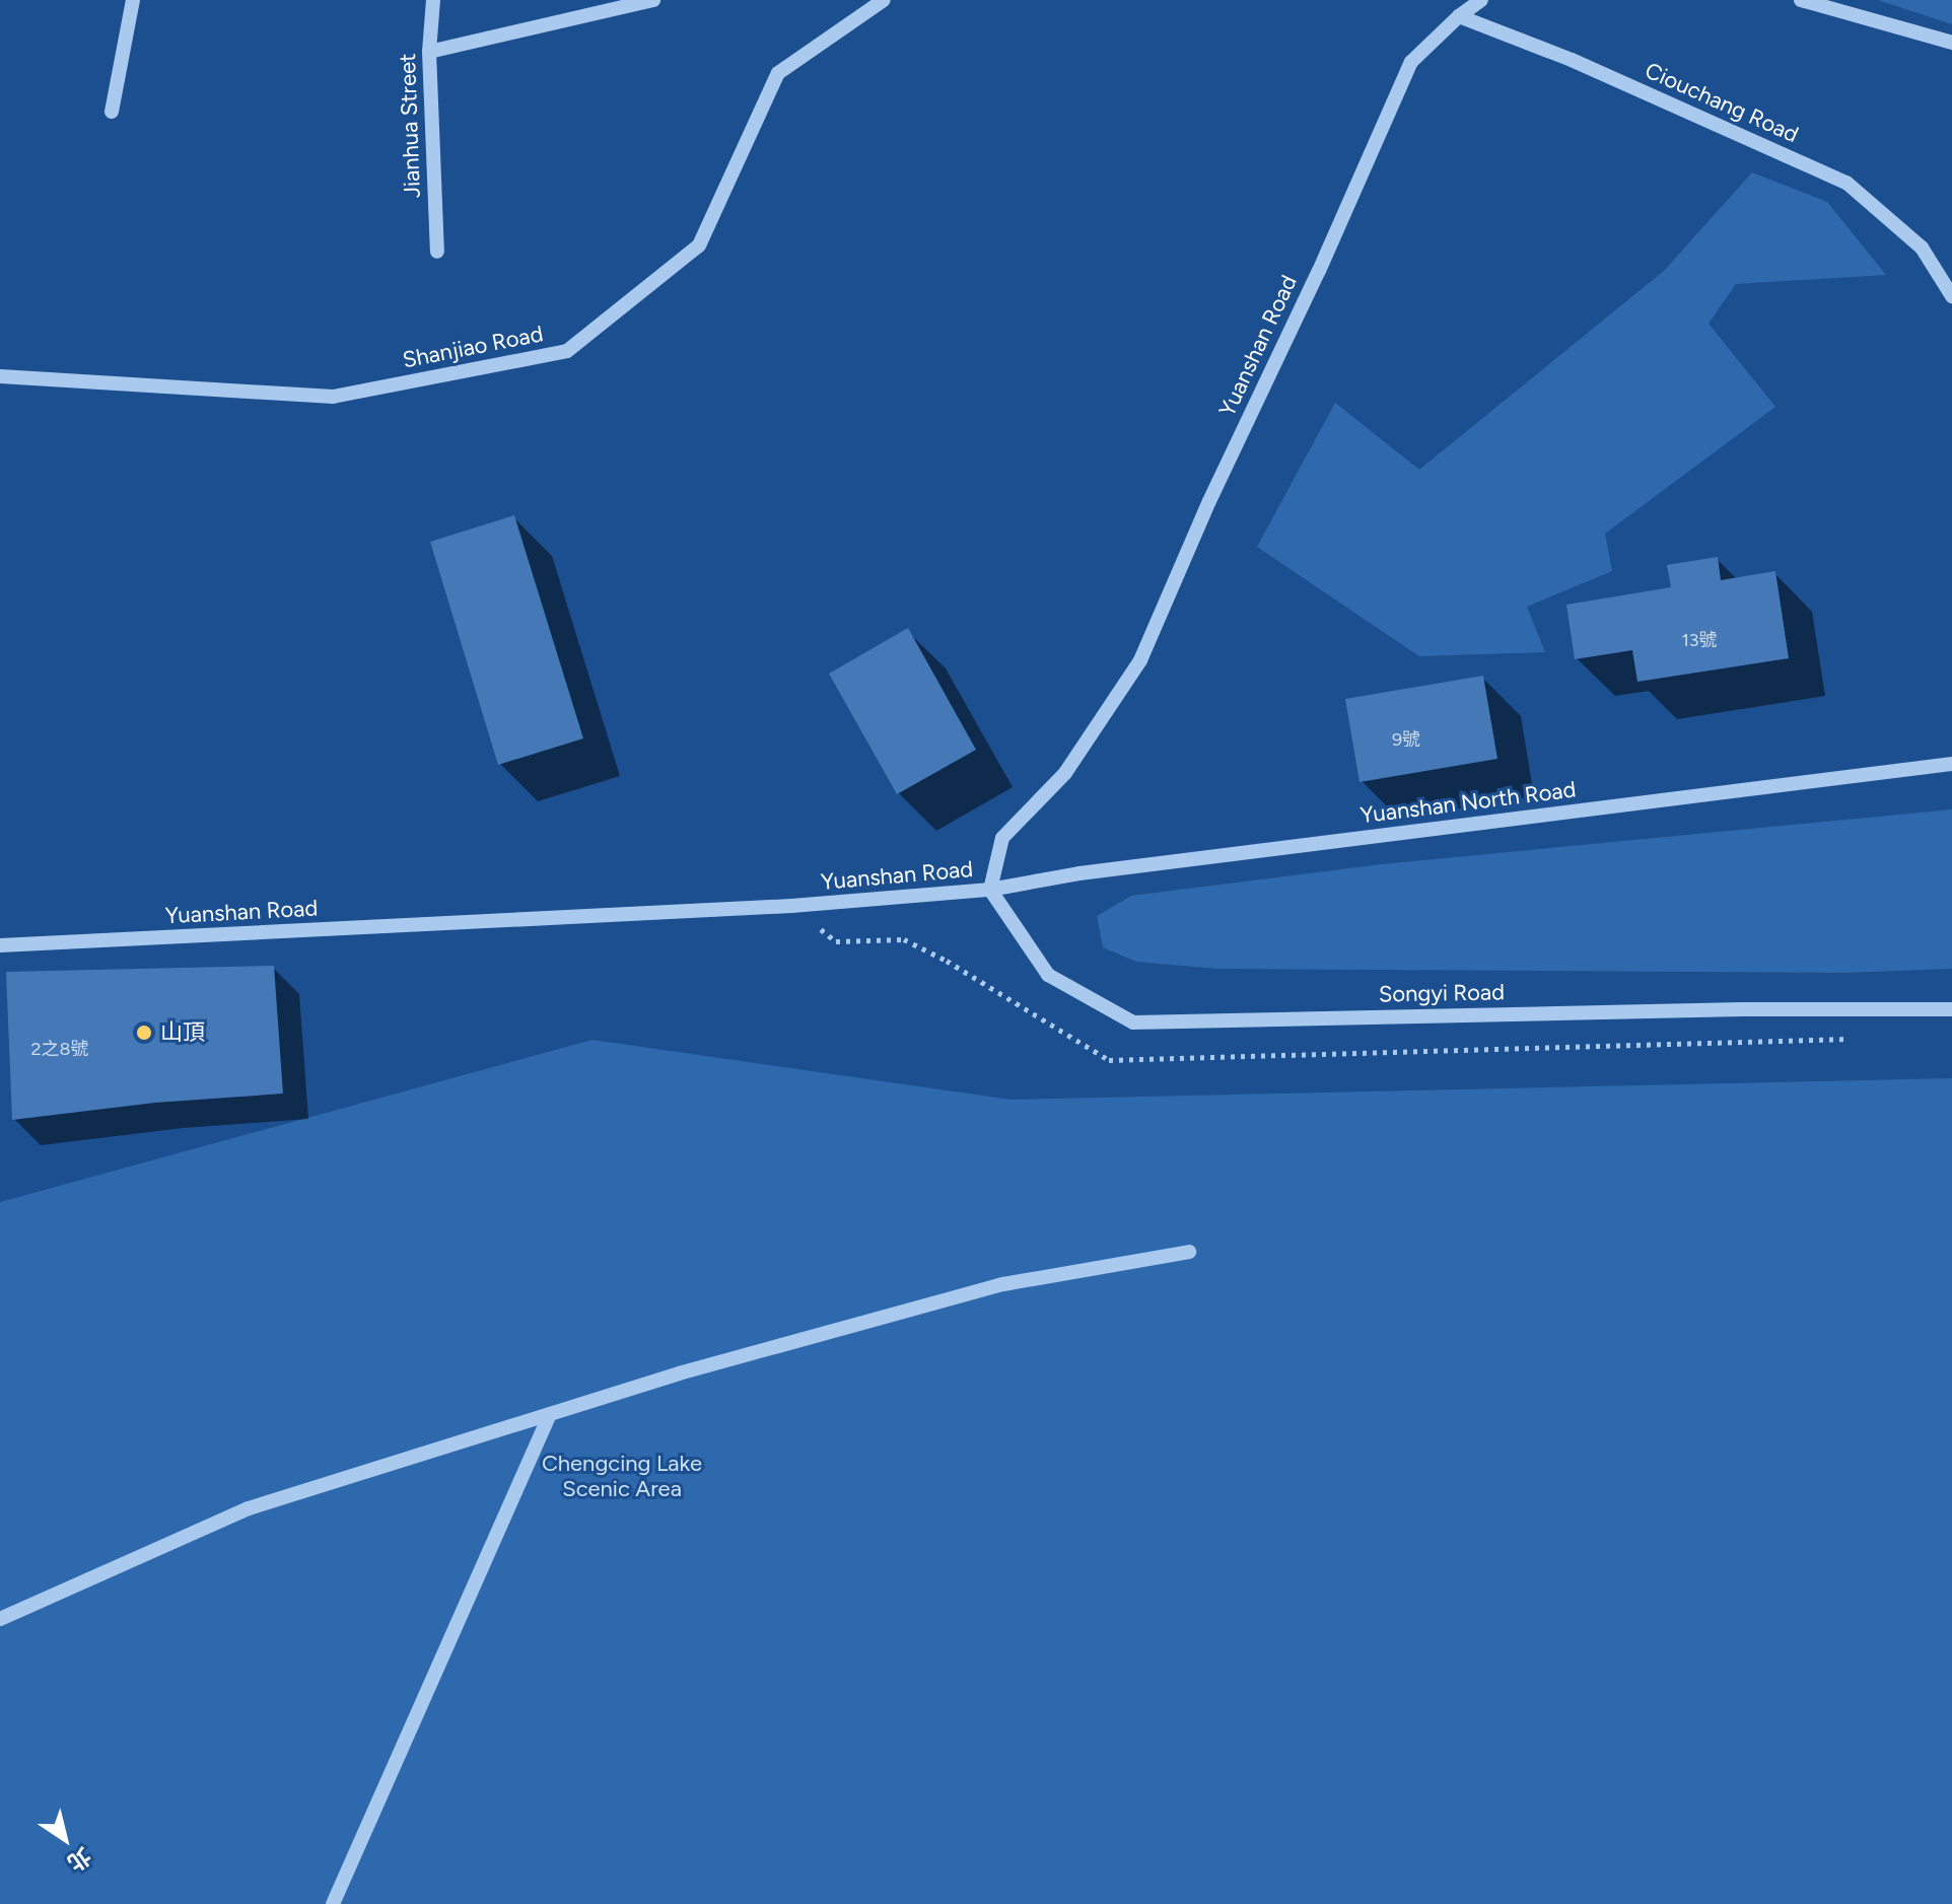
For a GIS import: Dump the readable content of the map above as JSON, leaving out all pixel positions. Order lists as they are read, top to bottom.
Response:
{
  "streets": {
    "street": [
      "Ciouchang Road",
      "Jianhua Street",
      "Yuanshan Road",
      "Shanjiao Road",
      "Yuanshan North Road",
      "Songyi Road"
    ]
  },
  "crossings": [
    ["Ciouchang Road", "Yuanshan Road"],
    ["Yuanshan Road", "Yuanshan North Road"],
    ["Yuanshan Road", "Songyi Road"],
    ["Yuanshan North Road", "Songyi Road"]
  ],
  "parks": ["Chengcing Lake Scenic Area"],
  "places": ["山頂"],
  "house_numbers": ["13號", "9號", "2之8號"],
  "north": "bottom right"
}
